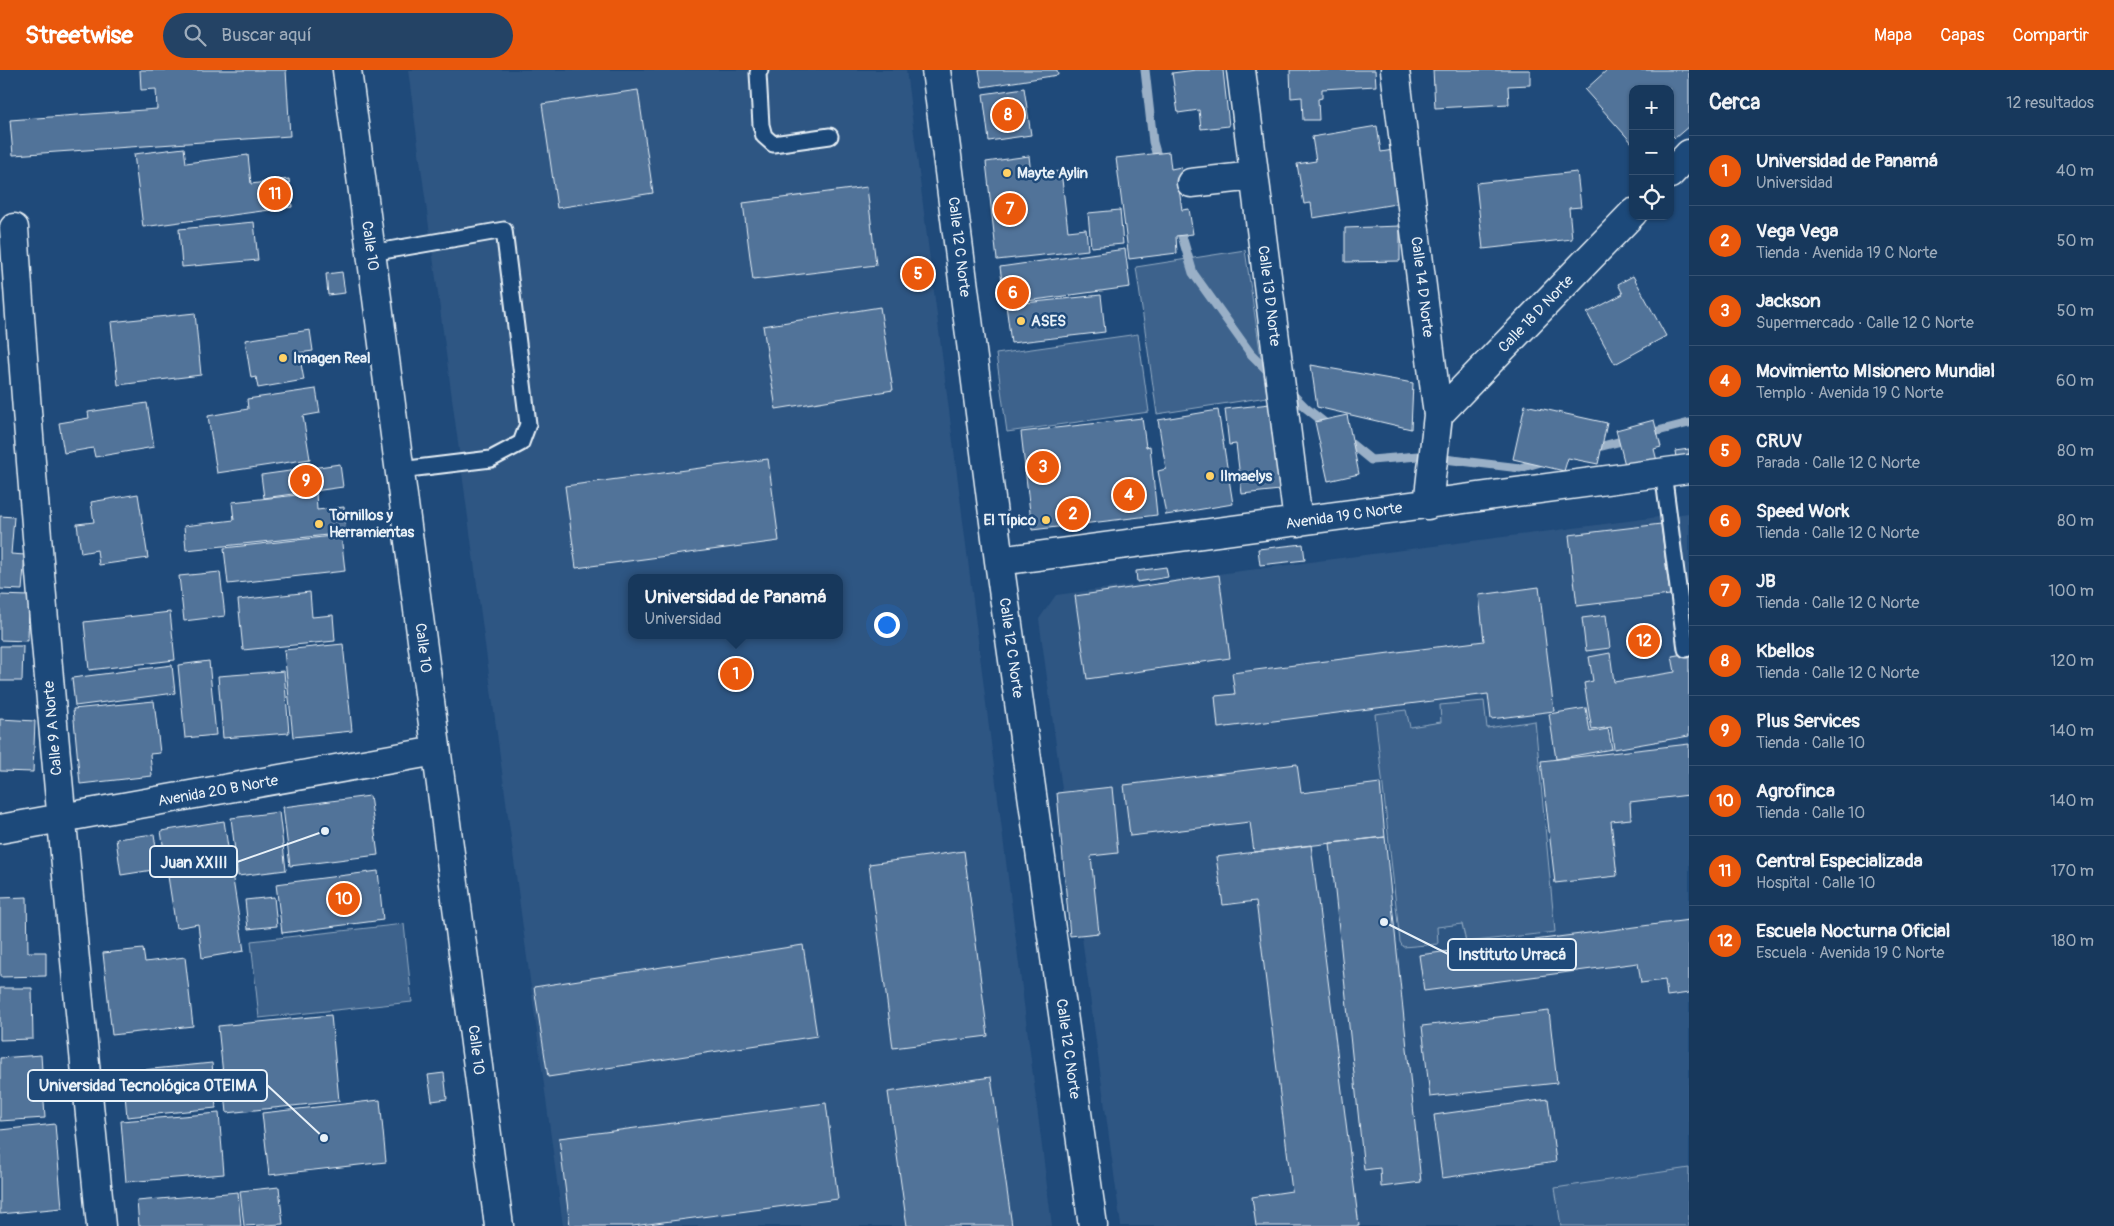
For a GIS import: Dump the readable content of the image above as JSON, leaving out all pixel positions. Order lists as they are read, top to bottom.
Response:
{
  "streets": {
    "street": [
      "Calle 10",
      "Calle 12 C Norte",
      "Calle 14 D Norte",
      "Calle 13 D Norte",
      "Calle 18 D Norte",
      "Avenida 19 C Norte",
      "Calle 9 A Norte",
      "Avenida 20 B Norte"
    ]
  },
  "crossings": [
    ["Calle 10", "Avenida 20 B Norte"],
    ["Calle 12 C Norte", "Avenida 19 C Norte"],
    ["Calle 14 D Norte", "Calle 18 D Norte"],
    ["Calle 14 D Norte", "Avenida 19 C Norte"],
    ["Calle 13 D Norte", "Avenida 19 C Norte"],
    ["Calle 9 A Norte", "Avenida 20 B Norte"]
  ],
  "places": [
    "Mayte Aylin",
    "ASES",
    "Imagen Real",
    "Ilmaelys",
    "El Típico",
    "Tornillos y Herramientas",
    "Juan XXIII",
    "Instituto Urracá",
    "Universidad Tecnológica OTEIMA"
  ],
  "page": {
    "header": "Streetwise",
    "search": "Buscar aquí",
    "nav": ["Mapa", "Capas", "Compartir"],
    "heading": ["Cerca", "12 resultados"],
    "map_buttons": ["+", "−"],
    "pins": [
      "8",
      "11",
      "7",
      "5",
      "6",
      "3",
      "9",
      "4",
      "2",
      "12",
      "1",
      "10"
    ],
    "list": [
      {
        "mark": "1",
        "name": "Universidad de Panamá",
        "note": "Universidad",
        "value": "40 m"
      },
      {
        "mark": "2",
        "name": "Vega Vega",
        "note": "Tienda · Avenida 19 C Norte",
        "value": "50 m"
      },
      {
        "mark": "3",
        "name": "Jackson",
        "note": "Supermercado · Calle 12 C Norte",
        "value": "50 m"
      },
      {
        "mark": "4",
        "name": "Movimiento MIsionero Mundial",
        "note": "Templo · Avenida 19 C Norte",
        "value": "60 m"
      },
      {
        "mark": "5",
        "name": "CRUV",
        "note": "Parada · Calle 12 C Norte",
        "value": "80 m"
      },
      {
        "mark": "6",
        "name": "Speed Work",
        "note": "Tienda · Calle 12 C Norte",
        "value": "80 m"
      },
      {
        "mark": "7",
        "name": "JB",
        "note": "Tienda · Calle 12 C Norte",
        "value": "100 m"
      },
      {
        "mark": "8",
        "name": "Kbellos",
        "note": "Tienda · Calle 12 C Norte",
        "value": "120 m"
      },
      {
        "mark": "9",
        "name": "Plus Services",
        "note": "Tienda · Calle 10",
        "value": "140 m"
      },
      {
        "mark": "10",
        "name": "Agrofinca",
        "note": "Tienda · Calle 10",
        "value": "140 m"
      },
      {
        "mark": "11",
        "name": "Central Especializada",
        "note": "Hospital · Calle 10",
        "value": "170 m"
      },
      {
        "mark": "12",
        "name": "Escuela Nocturna Oficial",
        "note": "Escuela · Avenida 19 C Norte",
        "value": "180 m"
      }
    ],
    "popup": ["Universidad de Panamá", "Universidad"]
  }
}
